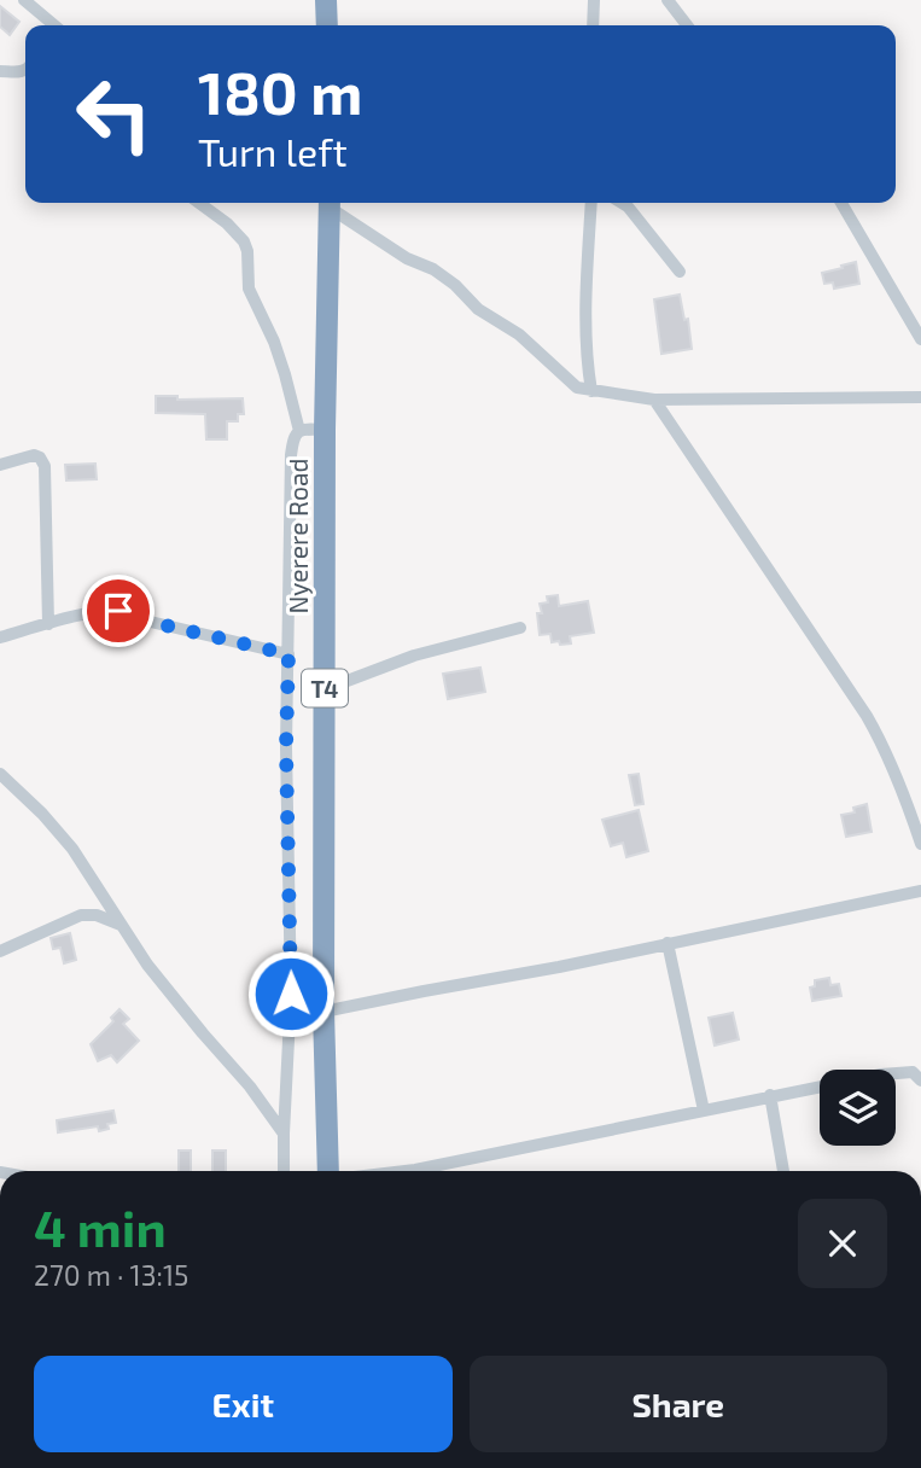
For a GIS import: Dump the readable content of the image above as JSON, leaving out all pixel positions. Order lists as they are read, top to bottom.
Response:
{
  "streets": {
    "highway": ["Nyerere Road", "T4"]
  },
  "page": {
    "turn": ["180 m", "Turn left"],
    "heading": ["4 min", "270 m · 13:15"],
    "buttons": ["Exit", "Share"]
  }
}
